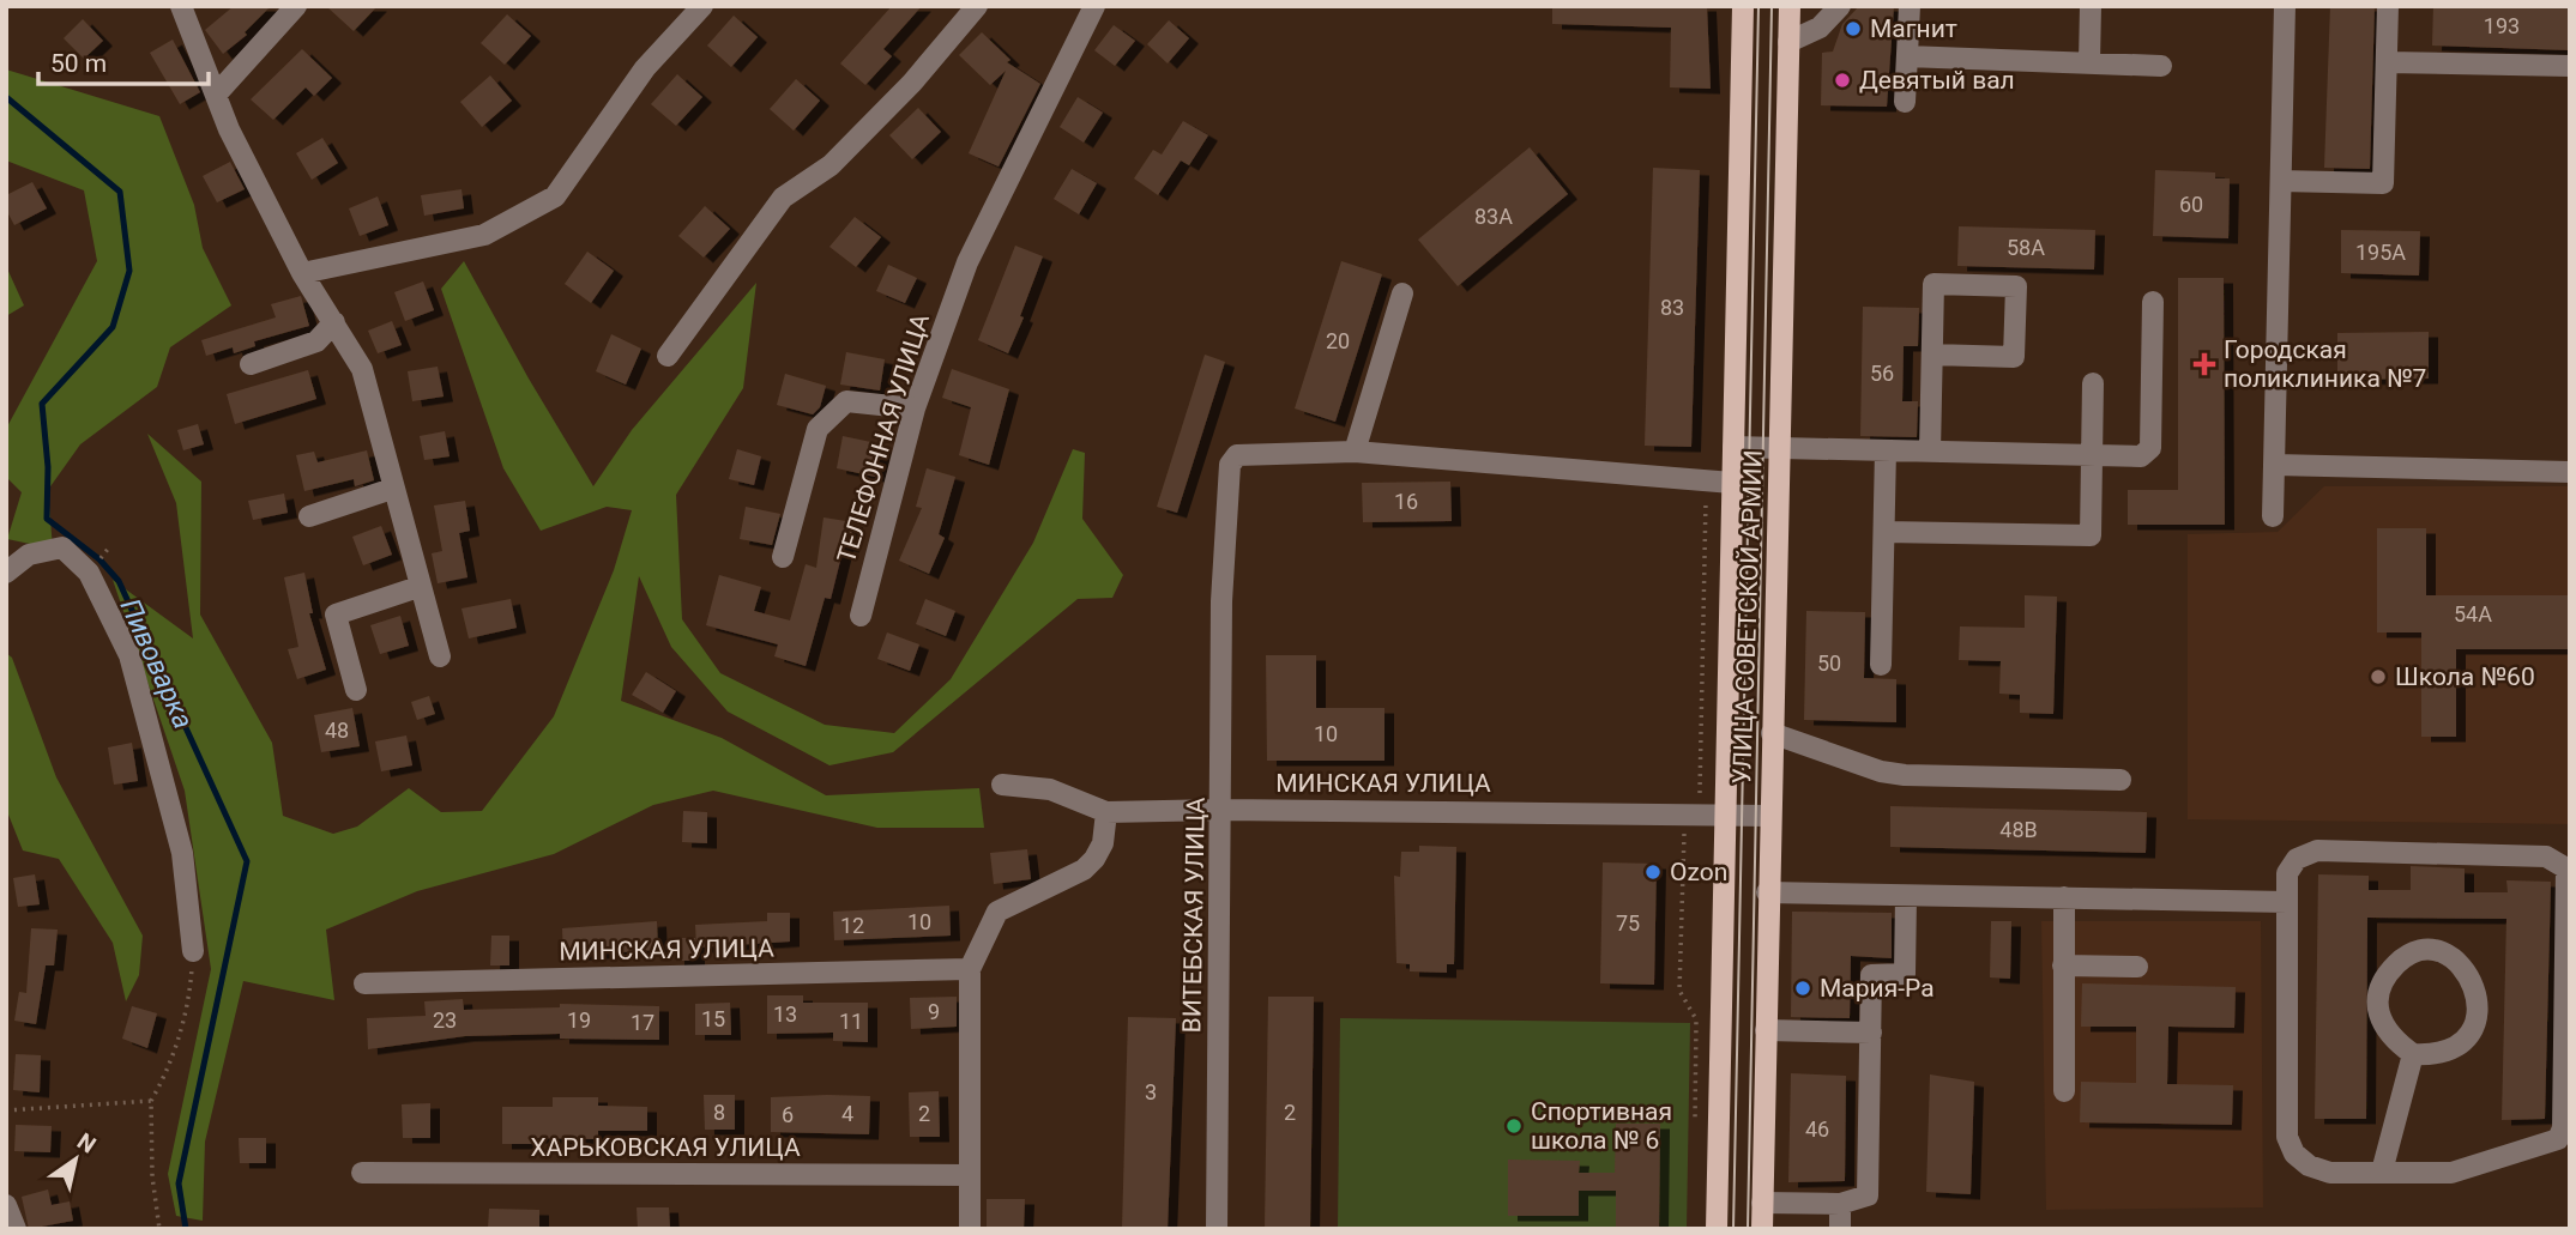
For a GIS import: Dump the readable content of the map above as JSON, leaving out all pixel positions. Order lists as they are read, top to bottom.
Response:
{
  "streets": {
    "main road": ["УЛИЦА СОВЕТСКОЙ АРМИИ"],
    "street": [
      "ТЕЛЕФОННАЯ УЛИЦА",
      "МИНСКАЯ УЛИЦА",
      "ВИТЕБСКАЯ УЛИЦА",
      "ХАРЬКОВСКАЯ УЛИЦА"
    ]
  },
  "crossings": [
    ["УЛИЦА СОВЕТСКОЙ АРМИИ", "МИНСКАЯ УЛИЦА"],
    ["МИНСКАЯ УЛИЦА", "ВИТЕБСКАЯ УЛИЦА"]
  ],
  "water": ["Пивоварка"],
  "places": {
    "other": [
      "Магнит",
      "Девятый вал",
      "Школа №60",
      "Ozon",
      "Мария-Ра",
      "Спортивная школа № 6"
    ],
    "health": ["Городская поликлиника №7"]
  },
  "house_numbers": [
    "193",
    "60",
    "83А",
    "58А",
    "195А",
    "83",
    "20",
    "56",
    "16",
    "54А",
    "50",
    "48",
    "10",
    "48В",
    "10",
    "75",
    "12",
    "9",
    "13",
    "15",
    "23",
    "19",
    "11",
    "17",
    "3",
    "8",
    "2",
    "4",
    "2",
    "6",
    "46"
  ],
  "scale_bar": "50 m",
  "north": "top right"
}
